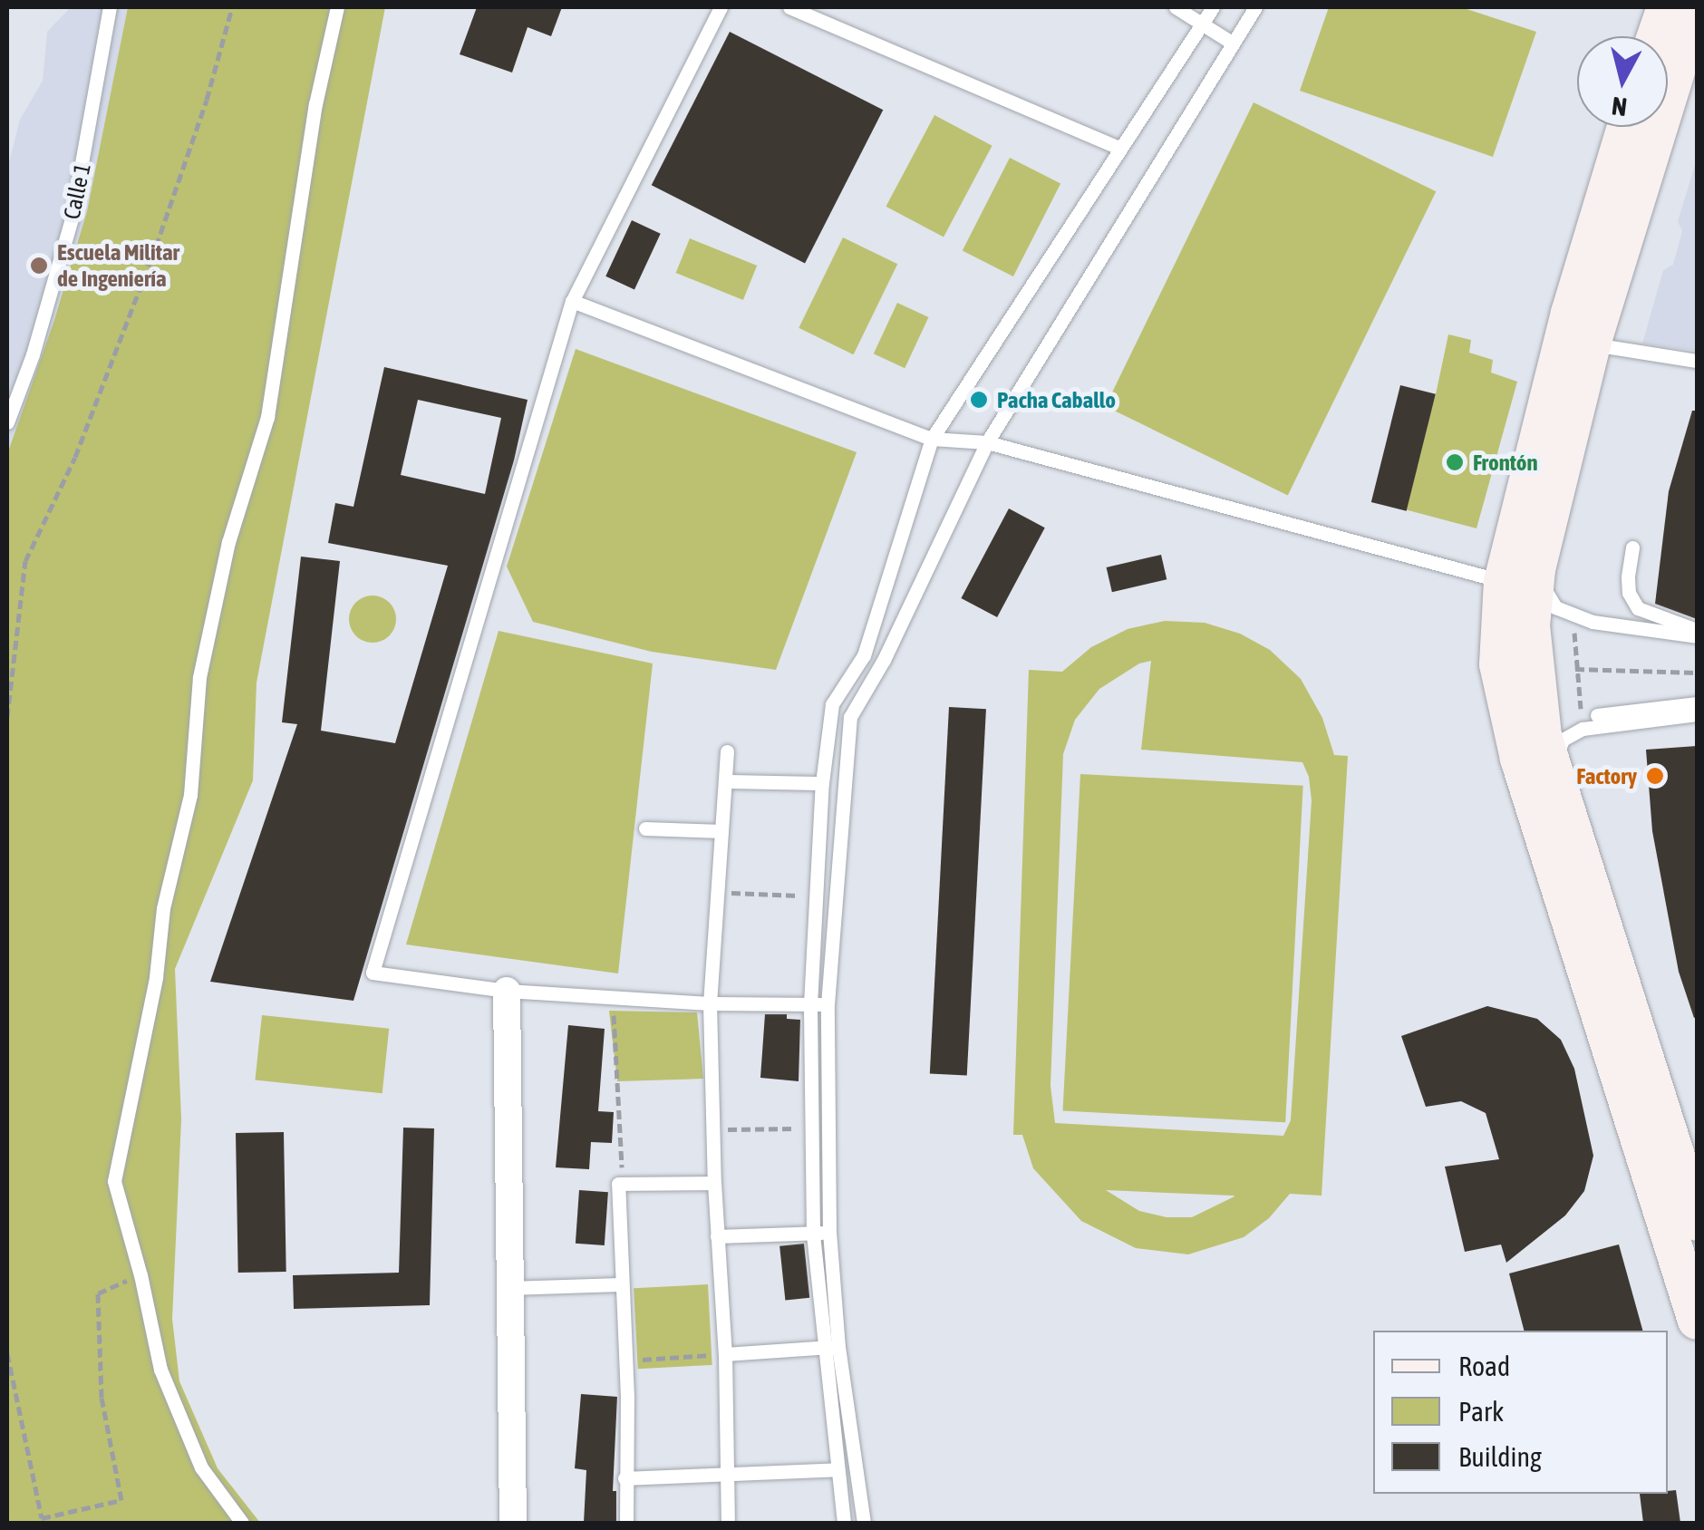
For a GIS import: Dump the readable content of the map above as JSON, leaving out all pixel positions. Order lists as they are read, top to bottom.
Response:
{
  "streets": {
    "lane": ["Calle 1"]
  },
  "places": [
    "Escuela Militar de Ingeniería",
    "Pacha Caballo",
    "Frontón",
    "Factory"
  ],
  "legend": ["Road", "Park", "Building"],
  "north": "bottom"
}
